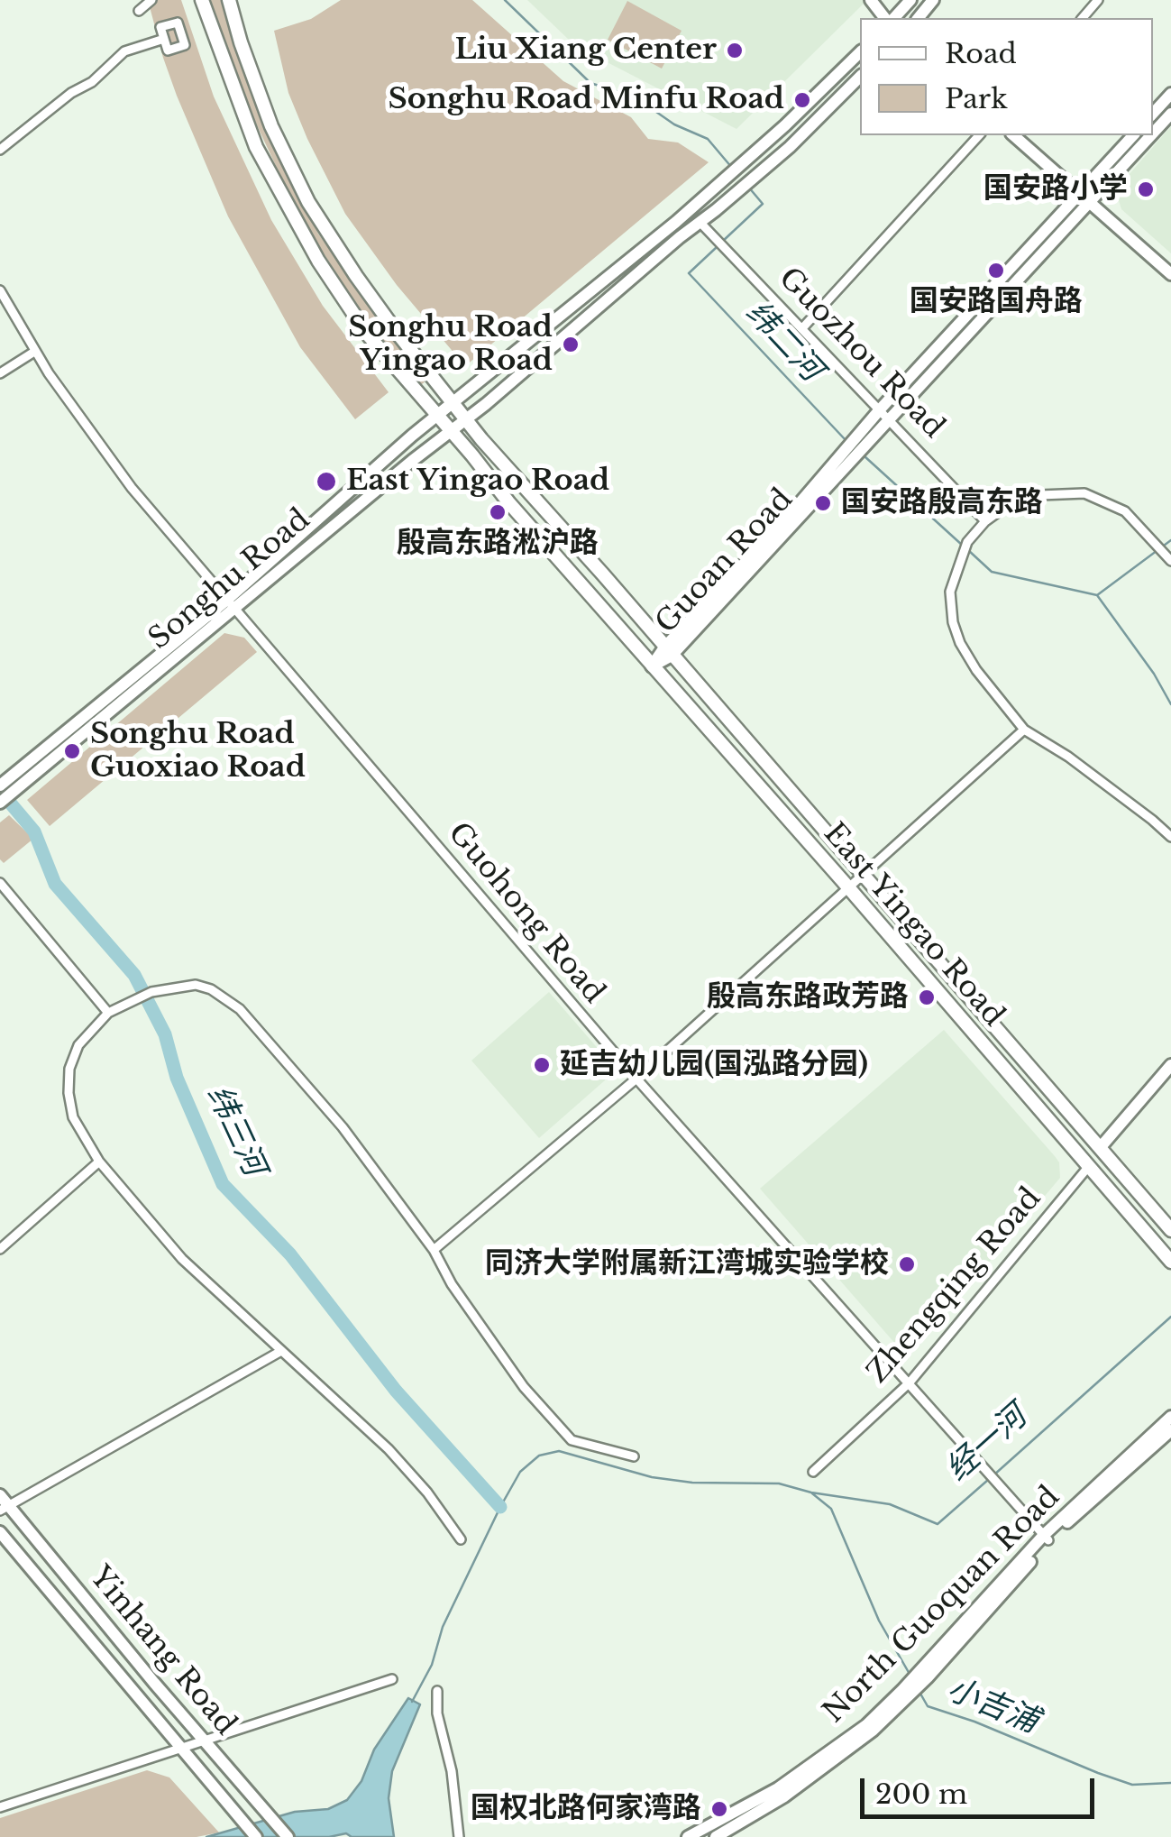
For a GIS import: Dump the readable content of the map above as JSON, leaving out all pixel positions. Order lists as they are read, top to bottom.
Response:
{
  "streets": {
    "main road": [
      "Guoan Road",
      "Songhu Road",
      "East Yingao Road",
      "North Guoquan Road",
      "Yinhang Road"
    ],
    "street": ["Guozhou Road", "Guohong Road", "Zhengqing Road"]
  },
  "crossings": [
    ["Guozhou Road", "Guoan Road"],
    ["Guozhou Road", "Songhu Road"],
    ["Guoan Road", "East Yingao Road"],
    ["Songhu Road", "Guohong Road"],
    ["Songhu Road", "East Yingao Road"],
    ["Guohong Road", "Zhengqing Road"],
    ["Guohong Road", "North Guoquan Road"],
    ["East Yingao Road", "Zhengqing Road"]
  ],
  "water": [
    "纬二河",
    "纬三河",
    "经一河",
    "小吉浦"
  ],
  "places": [
    "Liu Xiang Center",
    "Songhu Road Minfu Road",
    "国安路小学",
    "国安路国舟路",
    "Songhu Road Yingao Road",
    "East Yingao Road",
    "国安路殷高东路",
    "殷高东路淞沪路",
    "Songhu Road Guoxiao Road",
    "殷高东路政芳路",
    "延吉幼儿园(国泓路分园)",
    "同济大学附属新江湾城实验学校",
    "国权北路何家湾路"
  ],
  "legend": ["Road", "Park"],
  "scale_bar": "200 m"
}
